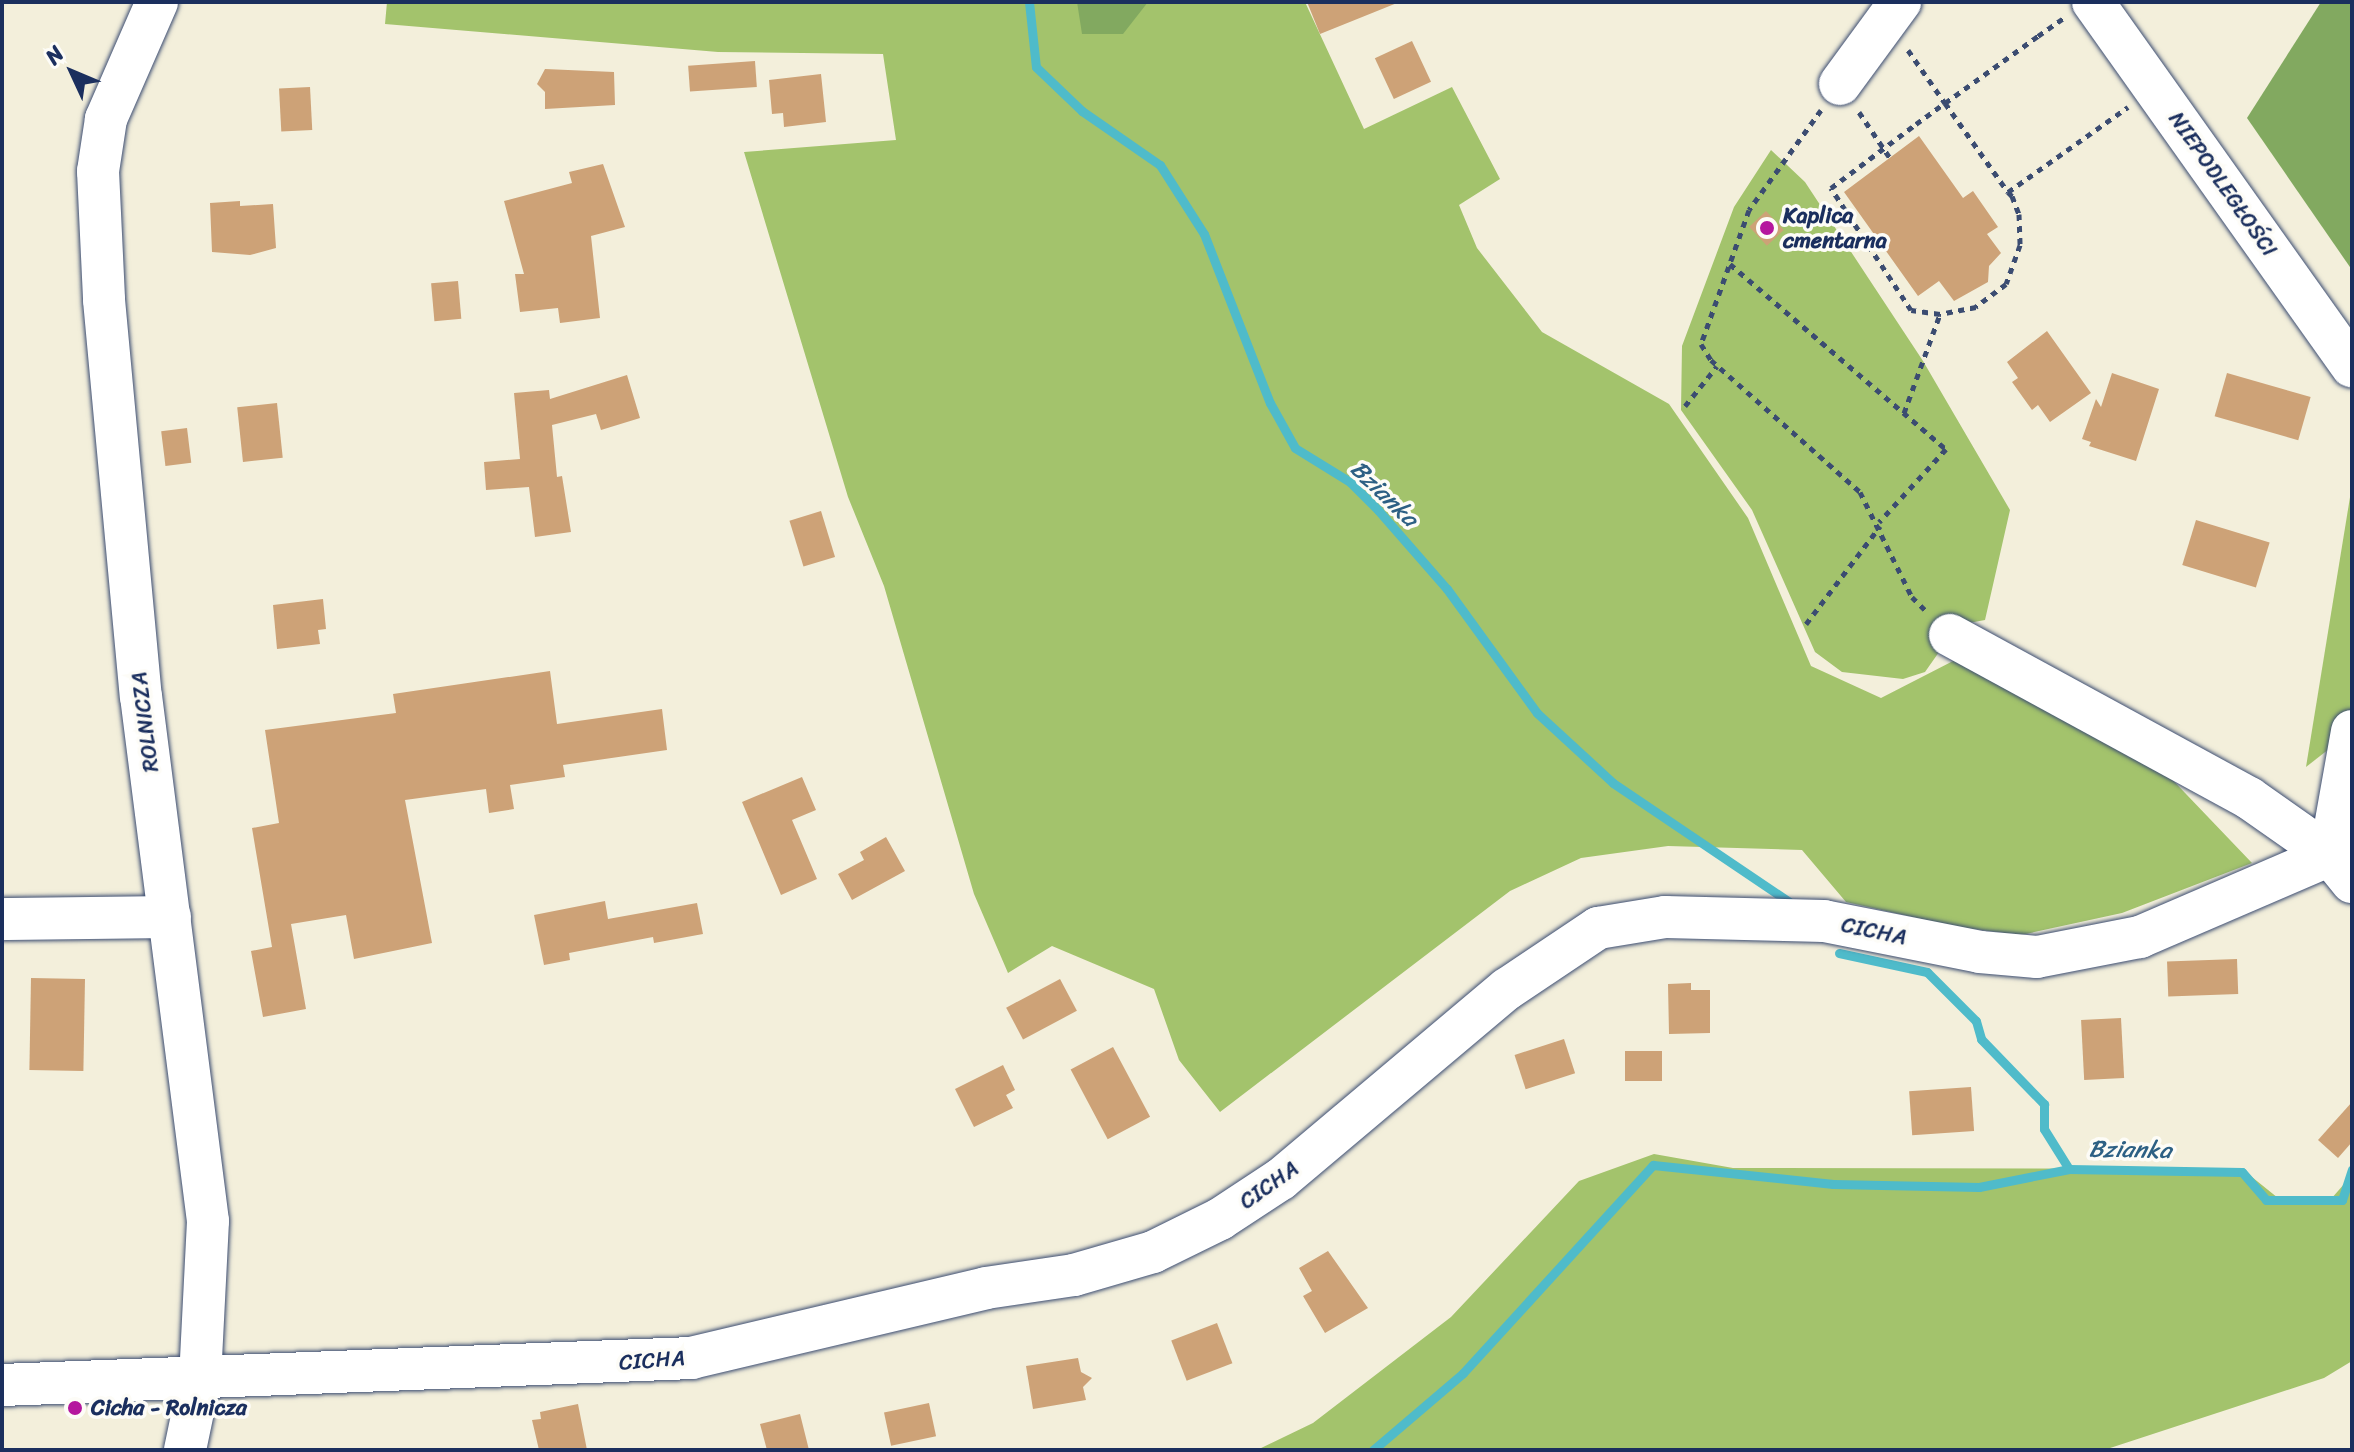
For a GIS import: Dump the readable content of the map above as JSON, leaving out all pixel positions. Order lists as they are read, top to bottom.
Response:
{
  "streets": {
    "street": ["NIEPODLEGŁOŚCI", "ROLNICZA", "CICHA"]
  },
  "crossings": [
    ["ROLNICZA", "CICHA"]
  ],
  "water": ["Bzianka"],
  "places": ["Kaplica cmentarna", "Cicha - Rolnicza"],
  "north": "top left"
}
